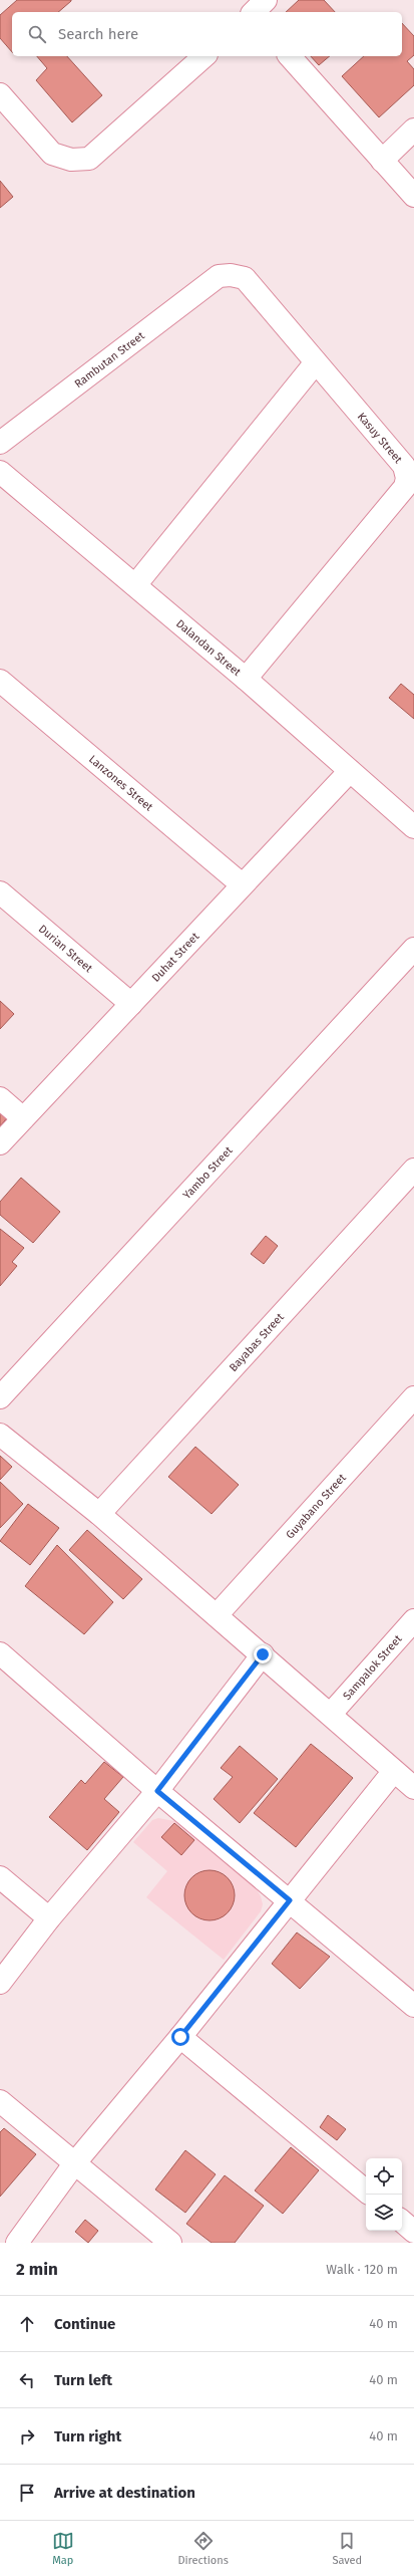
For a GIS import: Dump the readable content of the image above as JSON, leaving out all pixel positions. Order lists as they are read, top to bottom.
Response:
{
  "streets": {
    "street": [
      "Rambutan Street",
      "Kasuy Street",
      "Dalandan Street",
      "Lanzones Street",
      "Durian Street",
      "Duhat Street",
      "Yambo Street",
      "Bayabas Street",
      "Guyabano Street",
      "Sampalok Street"
    ]
  },
  "crossings": [
    ["Rambutan Street", "Kasuy Street"],
    ["Kasuy Street", "Dalandan Street"],
    ["Dalandan Street", "Duhat Street"],
    ["Lanzones Street", "Duhat Street"],
    ["Durian Street", "Duhat Street"]
  ],
  "page": {
    "search": "Search here",
    "heading": ["2 min", "Walk · 120 m"],
    "list": [
      ["Continue", "40 m"],
      ["Turn left", "40 m"],
      ["Turn right", "40 m"],
      "Arrive at destination"
    ],
    "nav": ["Map", "Directions", "Saved"]
  }
}
